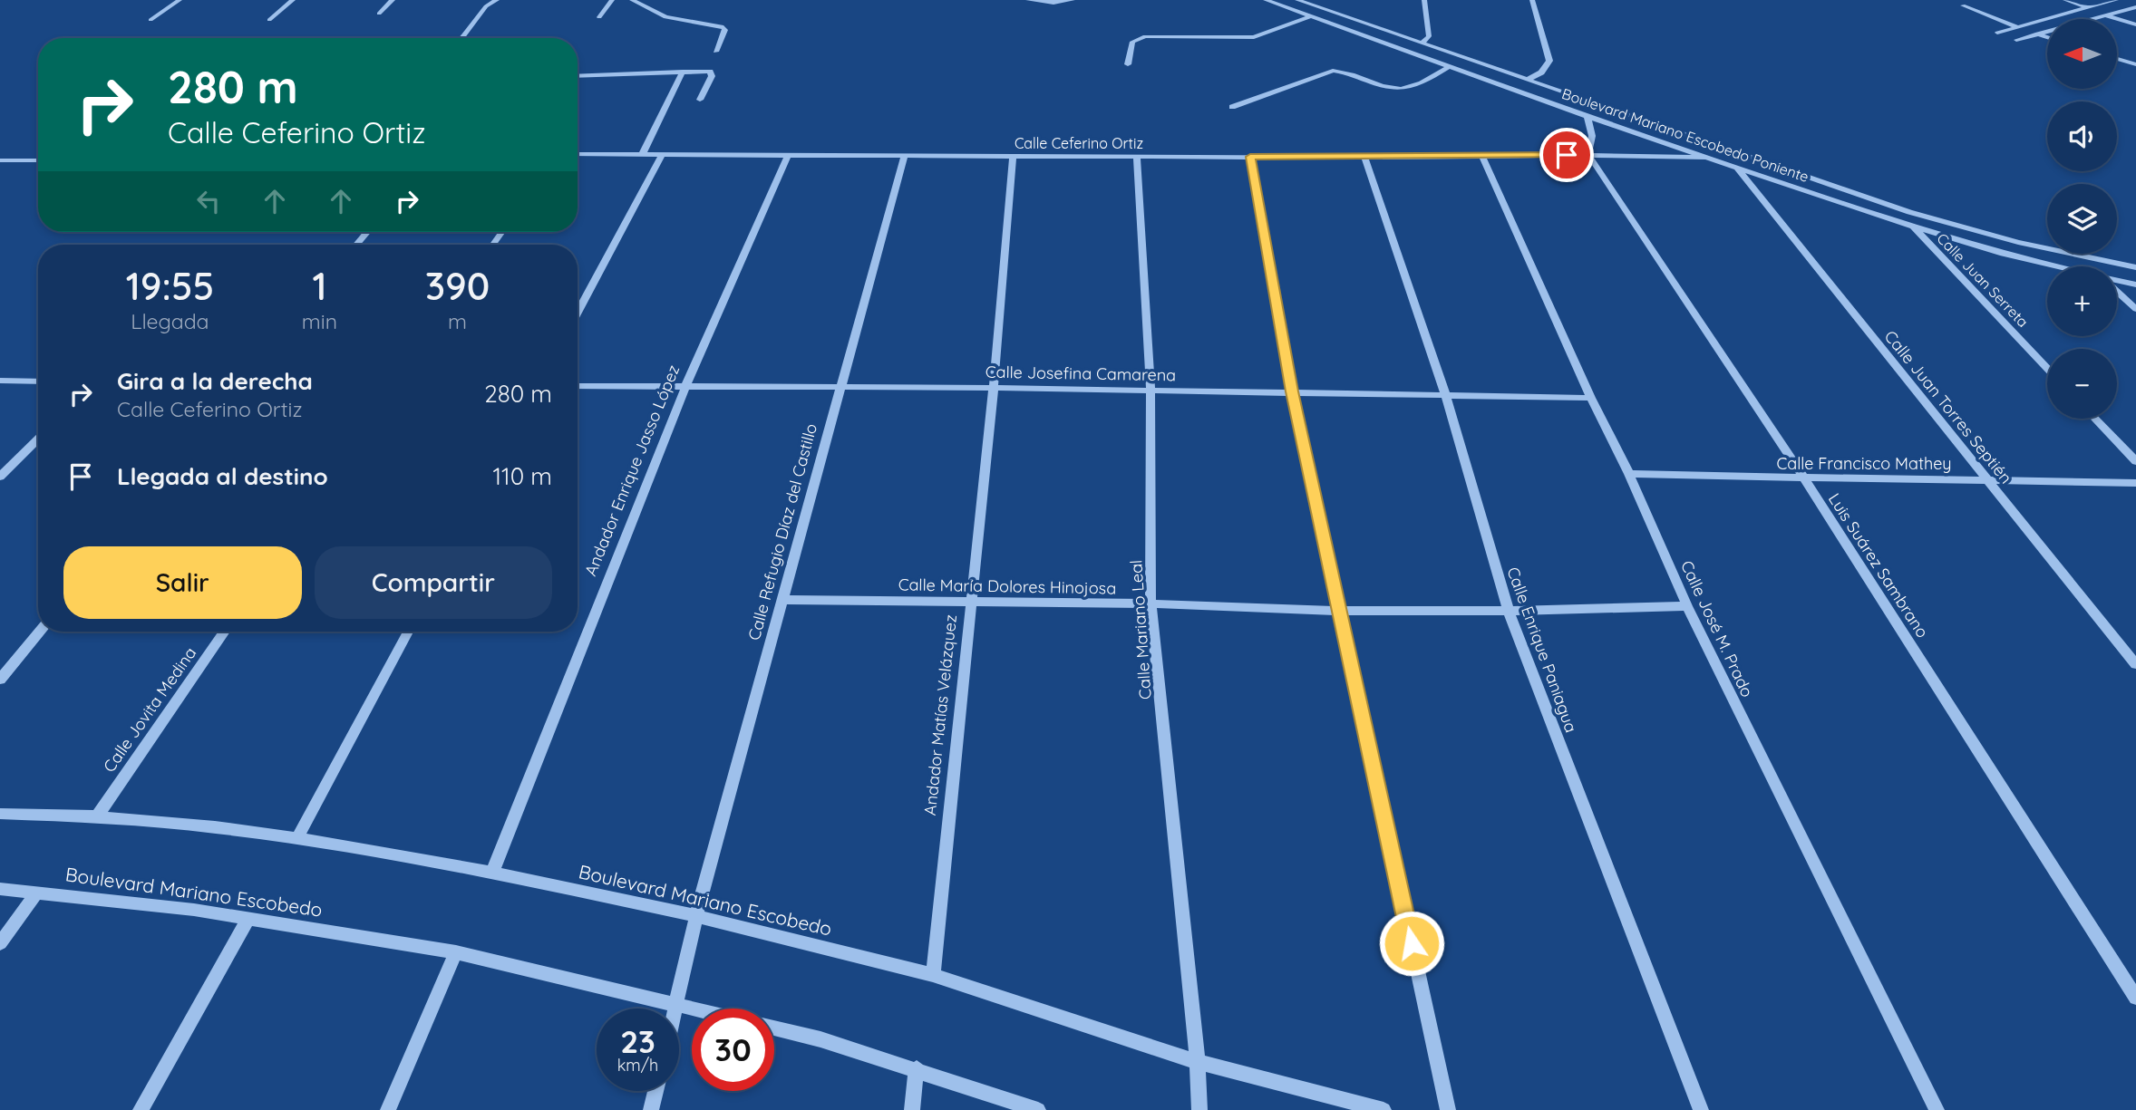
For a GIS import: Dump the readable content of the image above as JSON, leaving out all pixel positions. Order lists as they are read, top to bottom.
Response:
{
  "streets": {
    "street": [
      "Boulevard Mariano Escobedo Poniente",
      "Calle Ceferino Ortiz",
      "Calle Juan Serreta",
      "Calle Josefina Camarena",
      "Calle Juan Torres Septién",
      "Calle Francisco Mathey",
      "Andador Enrique Jasso López",
      "Calle Refugio Díaz del Castillo",
      "Luis Suárez Sambrano",
      "Calle María Dolores Hinojosa",
      "Calle José M. Prado",
      "Calle Mariano Leal",
      "Calle Enrique Paniagua",
      "Calle Jovita Medina",
      "Andador Matías Velázquez",
      "Boulevard Mariano Escobedo"
    ]
  },
  "crossings": [
    ["Boulevard Mariano Escobedo Poniente", "Calle Ceferino Ortiz"],
    ["Boulevard Mariano Escobedo Poniente", "Calle Juan Serreta"],
    ["Boulevard Mariano Escobedo Poniente", "Calle Juan Torres Septién"],
    ["Calle Ceferino Ortiz", "Andador Enrique Jasso López"],
    ["Calle Ceferino Ortiz", "Calle Refugio Díaz del Castillo"],
    ["Calle Ceferino Ortiz", "Luis Suárez Sambrano"],
    ["Calle Ceferino Ortiz", "Calle José M. Prado"],
    ["Calle Ceferino Ortiz", "Calle Mariano Leal"],
    ["Calle Ceferino Ortiz", "Calle Enrique Paniagua"],
    ["Calle Ceferino Ortiz", "Andador Matías Velázquez"],
    ["Calle Josefina Camarena", "Andador Enrique Jasso López"],
    ["Calle Josefina Camarena", "Calle Refugio Díaz del Castillo"],
    ["Calle Josefina Camarena", "Calle José M. Prado"],
    ["Calle Josefina Camarena", "Calle Mariano Leal"],
    ["Calle Josefina Camarena", "Calle Enrique Paniagua"],
    ["Calle Josefina Camarena", "Andador Matías Velázquez"],
    ["Calle Juan Torres Septién", "Calle Francisco Mathey"],
    ["Calle Francisco Mathey", "Luis Suárez Sambrano"],
    ["Calle Francisco Mathey", "Calle José M. Prado"],
    ["Andador Enrique Jasso López", "Boulevard Mariano Escobedo"],
    ["Calle Refugio Díaz del Castillo", "Calle María Dolores Hinojosa"],
    ["Calle Refugio Díaz del Castillo", "Boulevard Mariano Escobedo"],
    ["Calle María Dolores Hinojosa", "Calle José M. Prado"],
    ["Calle María Dolores Hinojosa", "Calle Mariano Leal"],
    ["Calle María Dolores Hinojosa", "Calle Enrique Paniagua"],
    ["Calle María Dolores Hinojosa", "Andador Matías Velázquez"],
    ["Calle Mariano Leal", "Boulevard Mariano Escobedo"],
    ["Calle Jovita Medina", "Boulevard Mariano Escobedo"],
    ["Andador Matías Velázquez", "Boulevard Mariano Escobedo"]
  ],
  "north": "left",
  "page": {
    "map_buttons": ["+", "−"],
    "turn": ["280 m", "Calle Ceferino Ortiz"],
    "eta": [
      "19:55",
      "Llegada",
      "1",
      "min",
      "390",
      "m"
    ],
    "list": [
      {
        "name": "Gira a la derecha",
        "note": "Calle Ceferino Ortiz",
        "value": "280 m"
      },
      {
        "name": "Llegada al destino",
        "value": "110 m"
      }
    ],
    "buttons": ["Salir", "Compartir"],
    "speed": "23 km/h",
    "limit": "30"
  }
}
